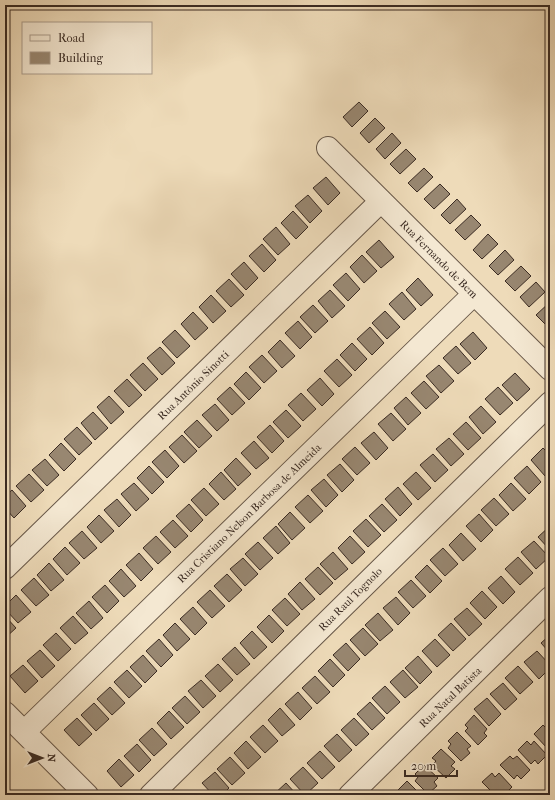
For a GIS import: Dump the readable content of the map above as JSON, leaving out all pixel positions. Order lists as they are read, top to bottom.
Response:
{
  "streets": {
    "street": [
      "Rua Fernando de Bem",
      "Rua Antônio Sinotti",
      "Rua Cristiano Nelson Barbosa de Almeida",
      "Rua Raul Tognolo",
      "Rua Natal Batista"
    ]
  },
  "crossings": [
    ["Rua Fernando de Bem", "Rua Antônio Sinotti"],
    ["Rua Fernando de Bem", "Rua Cristiano Nelson Barbosa de Almeida"]
  ],
  "legend": ["Road", "Building"],
  "scale_bar": "20 m",
  "north": "right"
}
